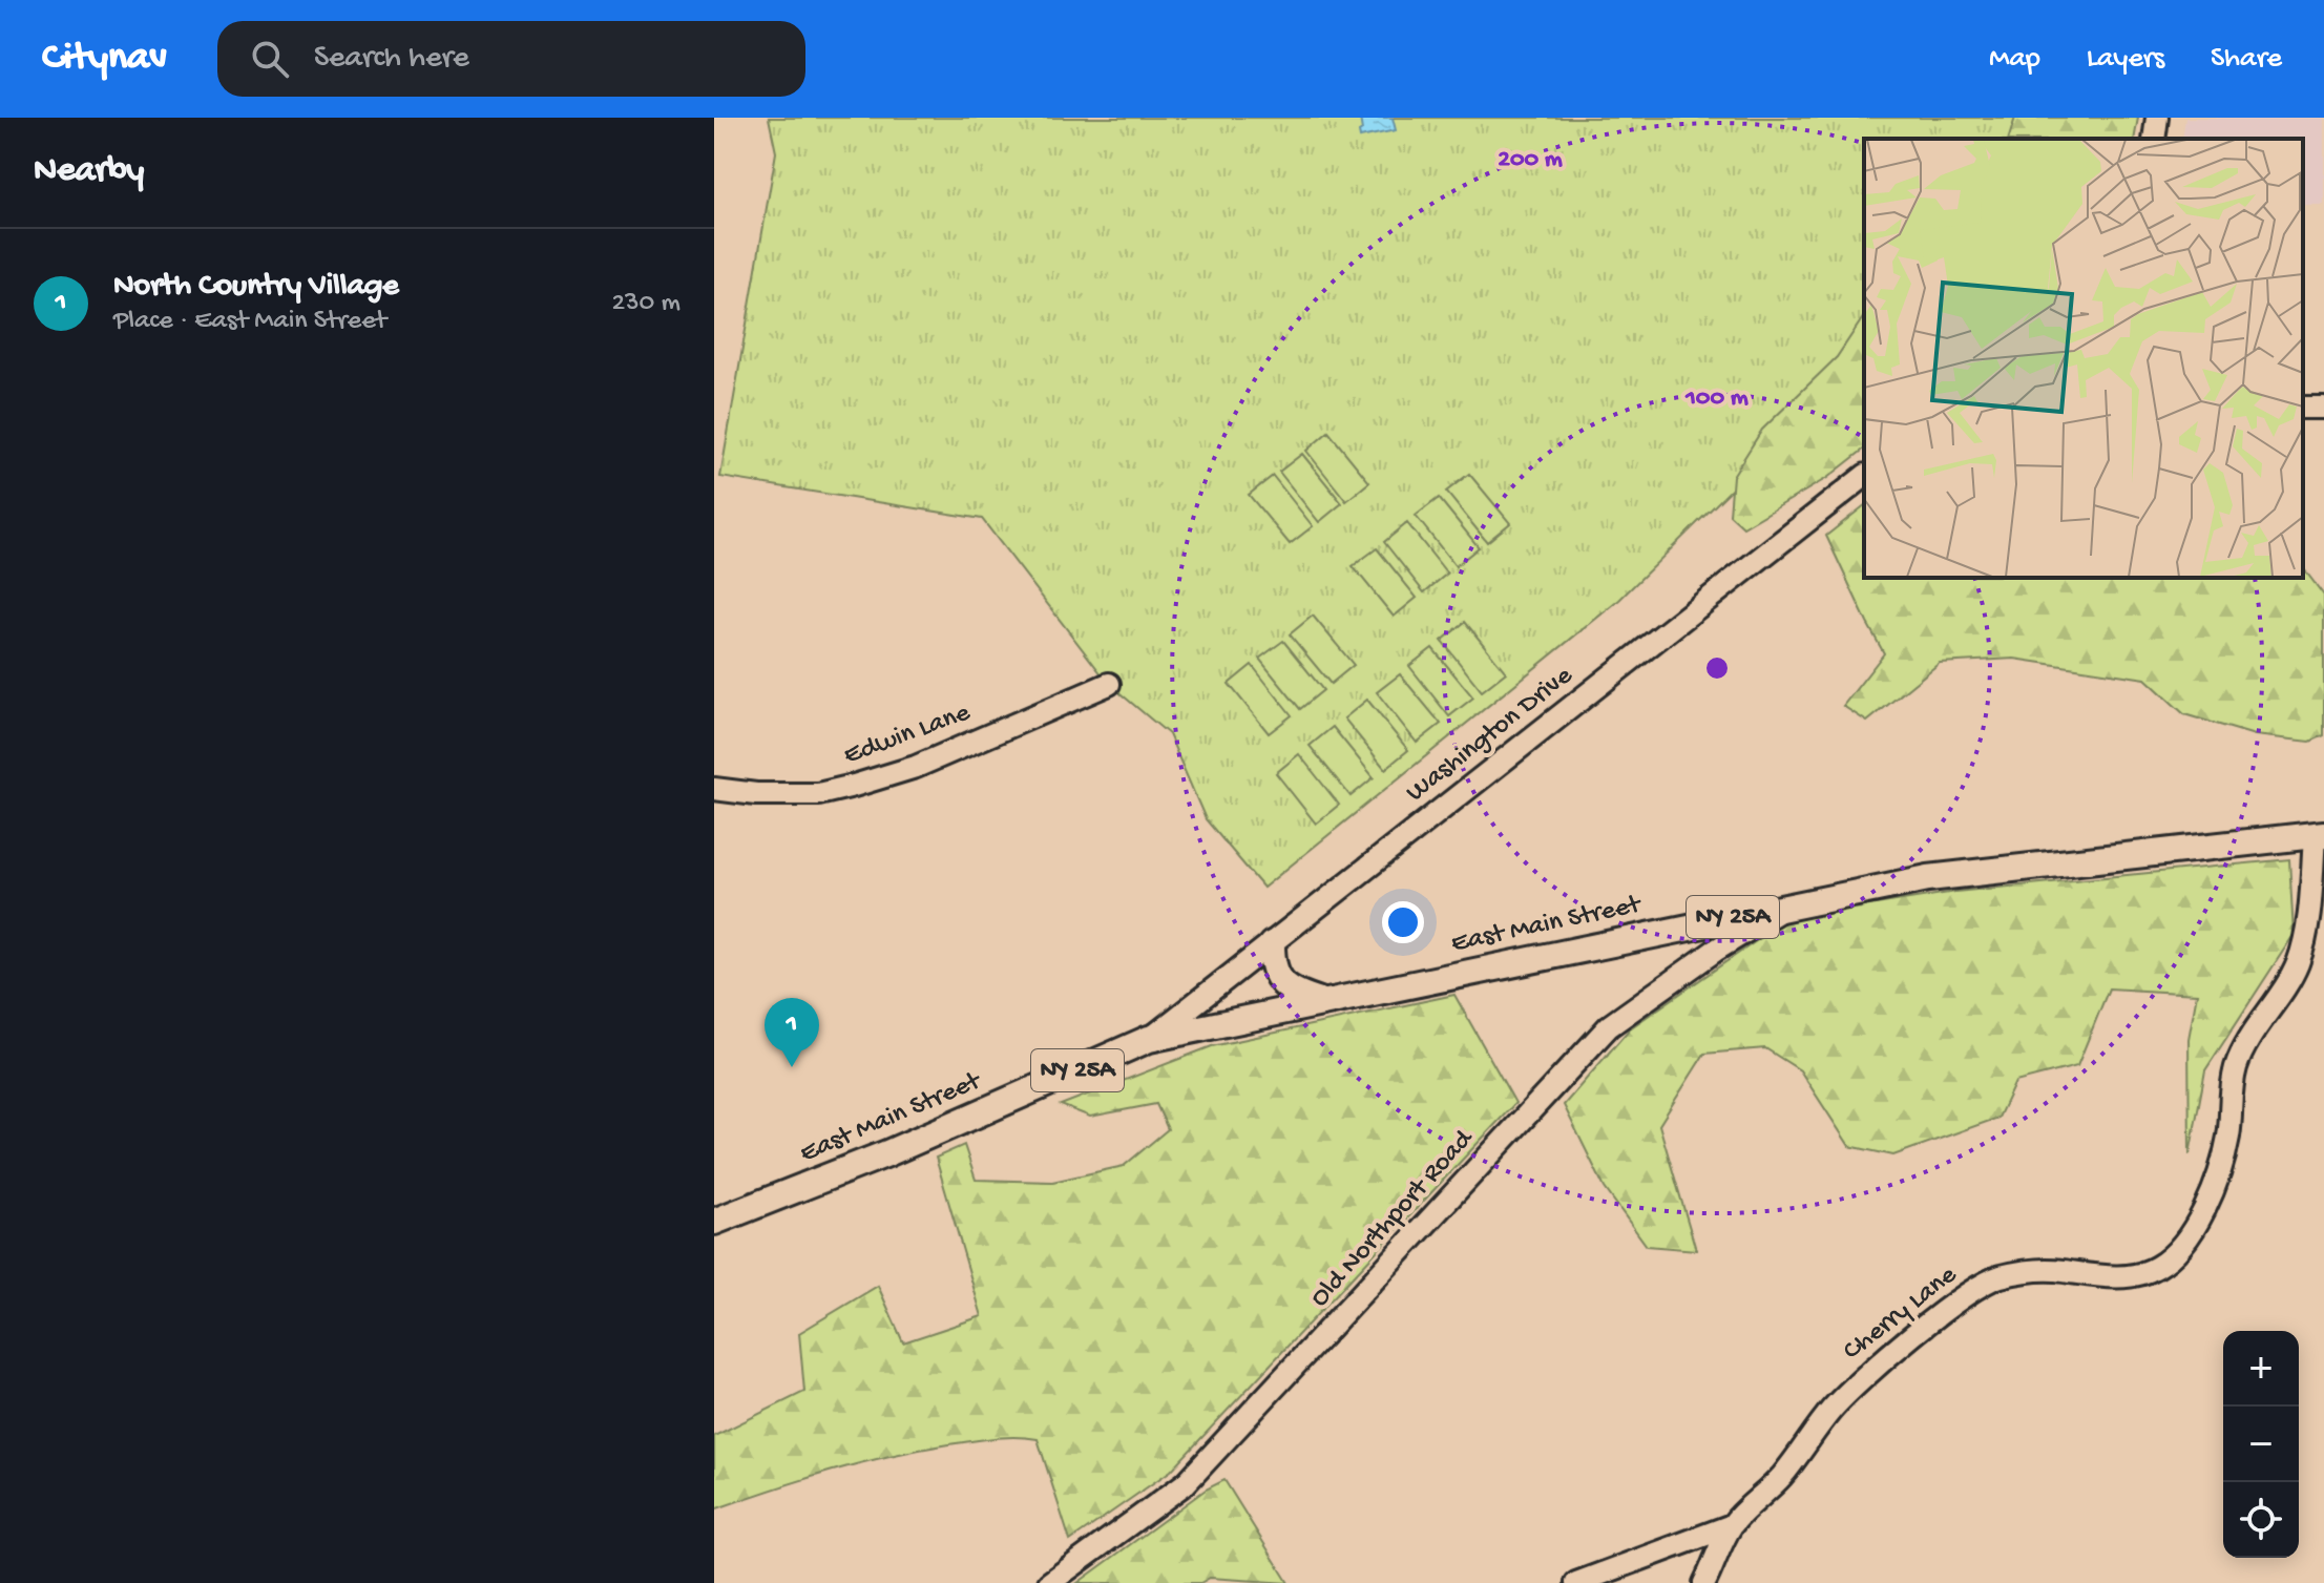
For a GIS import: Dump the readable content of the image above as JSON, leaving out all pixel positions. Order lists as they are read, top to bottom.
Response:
{
  "streets": {
    "main road": ["NY 25A", "East Main Street"],
    "street": [
      "Edwin Lane",
      "Washington Drive",
      "Old Northport Road",
      "Cherry Lane"
    ]
  },
  "crossings": [
    ["Washington Drive", "East Main Street"],
    ["East Main Street", "Old Northport Road"],
    ["East Main Street", "Cherry Lane"]
  ],
  "page": {
    "header": "Citynav",
    "search": "Search here",
    "nav": ["Map", "Layers", "Share"],
    "heading": "Nearby",
    "list": [
      {
        "mark": "1",
        "name": "North Country Village",
        "note": "Place · East Main Street",
        "value": "230 m"
      }
    ],
    "pins": "1",
    "map_buttons": ["+", "−"]
  },
  "rings": ["200 m", "100 m"]
}
